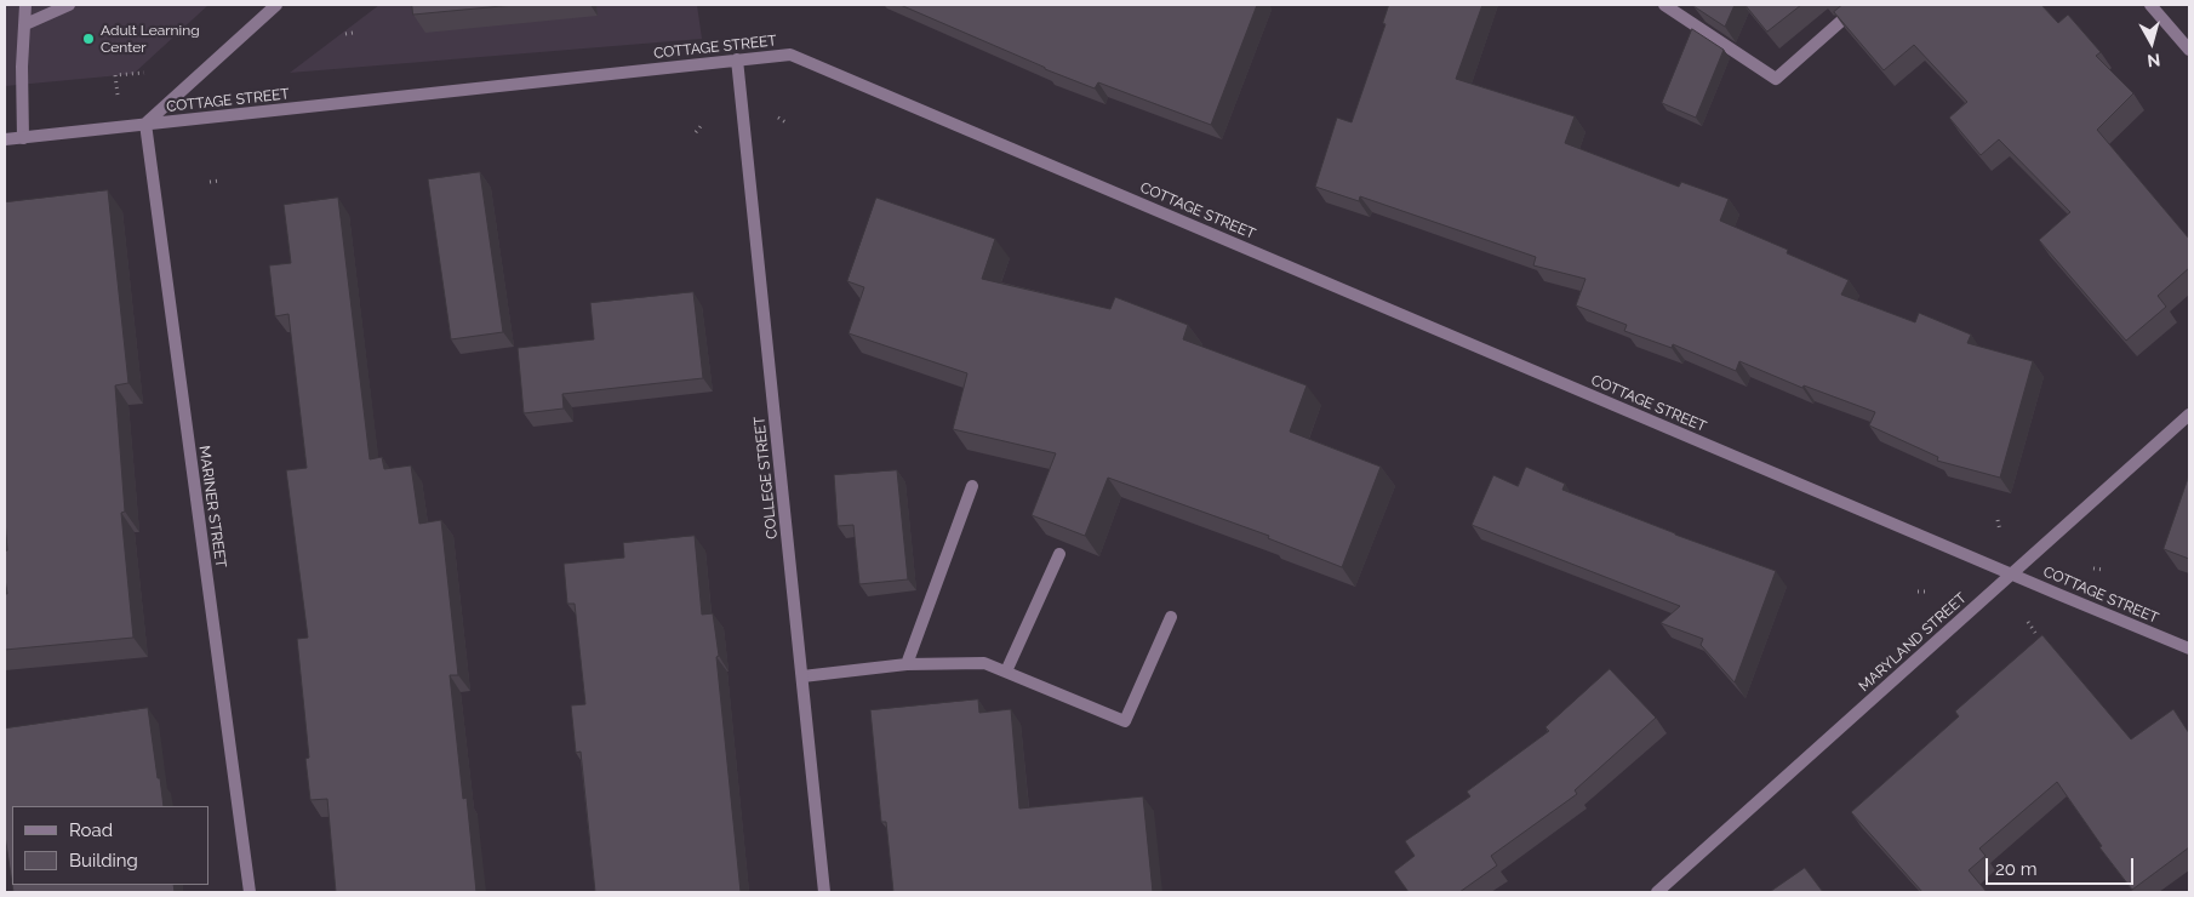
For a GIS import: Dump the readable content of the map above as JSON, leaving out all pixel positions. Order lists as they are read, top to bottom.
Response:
{
  "streets": {
    "street": [
      "COTTAGE STREET",
      "COLLEGE STREET",
      "MARINER STREET",
      "MARYLAND STREET"
    ]
  },
  "crossings": [
    ["COTTAGE STREET", "COLLEGE STREET"],
    ["COTTAGE STREET", "MARINER STREET"],
    ["COTTAGE STREET", "MARYLAND STREET"]
  ],
  "places": ["Adult Learning Center"],
  "legend": ["Road", "Building"],
  "scale_bar": "20 m",
  "north": "bottom"
}
